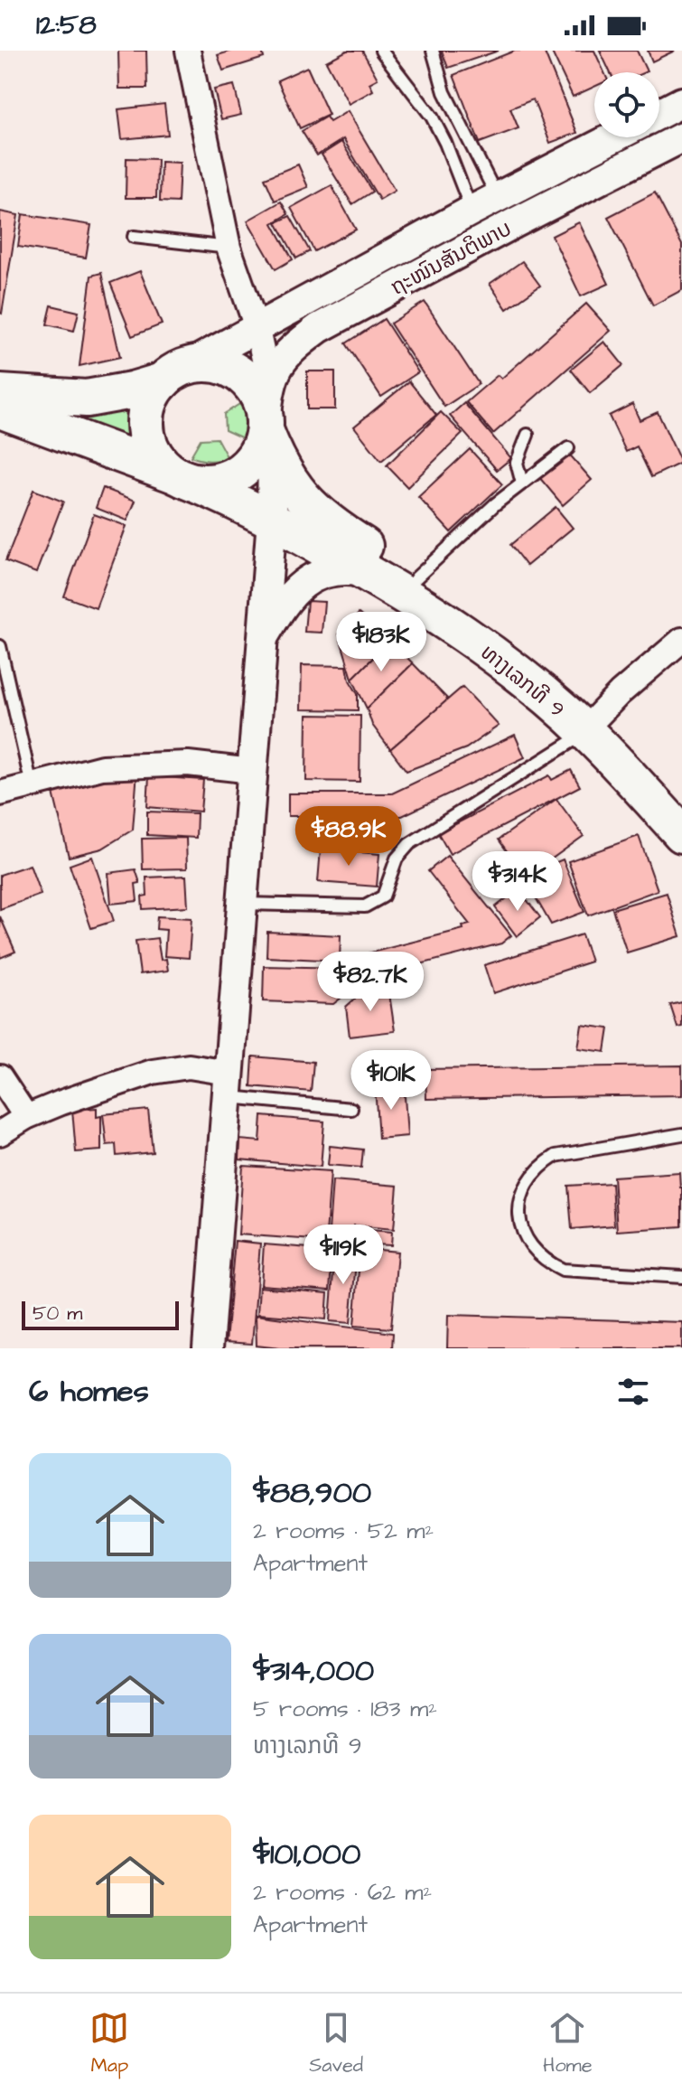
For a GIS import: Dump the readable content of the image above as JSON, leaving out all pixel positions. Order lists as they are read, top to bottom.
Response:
{
  "streets": {
    "main road": ["ທາງເລກທີ 9"],
    "street": ["ຖະໜົນສັນຕິພາບ"]
  },
  "crossings": [
    ["ຖະໜົນສັນຕິພາບ", "ທາງເລກທີ 9"]
  ],
  "scale_bar": "50 m",
  "page": {
    "status": "12:58",
    "price": [
      "$183K",
      "$88.9K",
      "$314K",
      "$82.7K",
      "$101K",
      "$119K"
    ],
    "scale": "50 m",
    "heading": "6 homes",
    "list": [
      {
        "name": "$88,900",
        "note": "2 rooms · 52 m² · Apartment"
      },
      {
        "name": "$314,000",
        "note": "5 rooms · 183 m² · ທາງເລກທີ 9"
      },
      {
        "name": "$101,000",
        "note": "2 rooms · 62 m² · Apartment"
      }
    ],
    "tabs": ["Map", "Saved", "Home"]
  }
}
